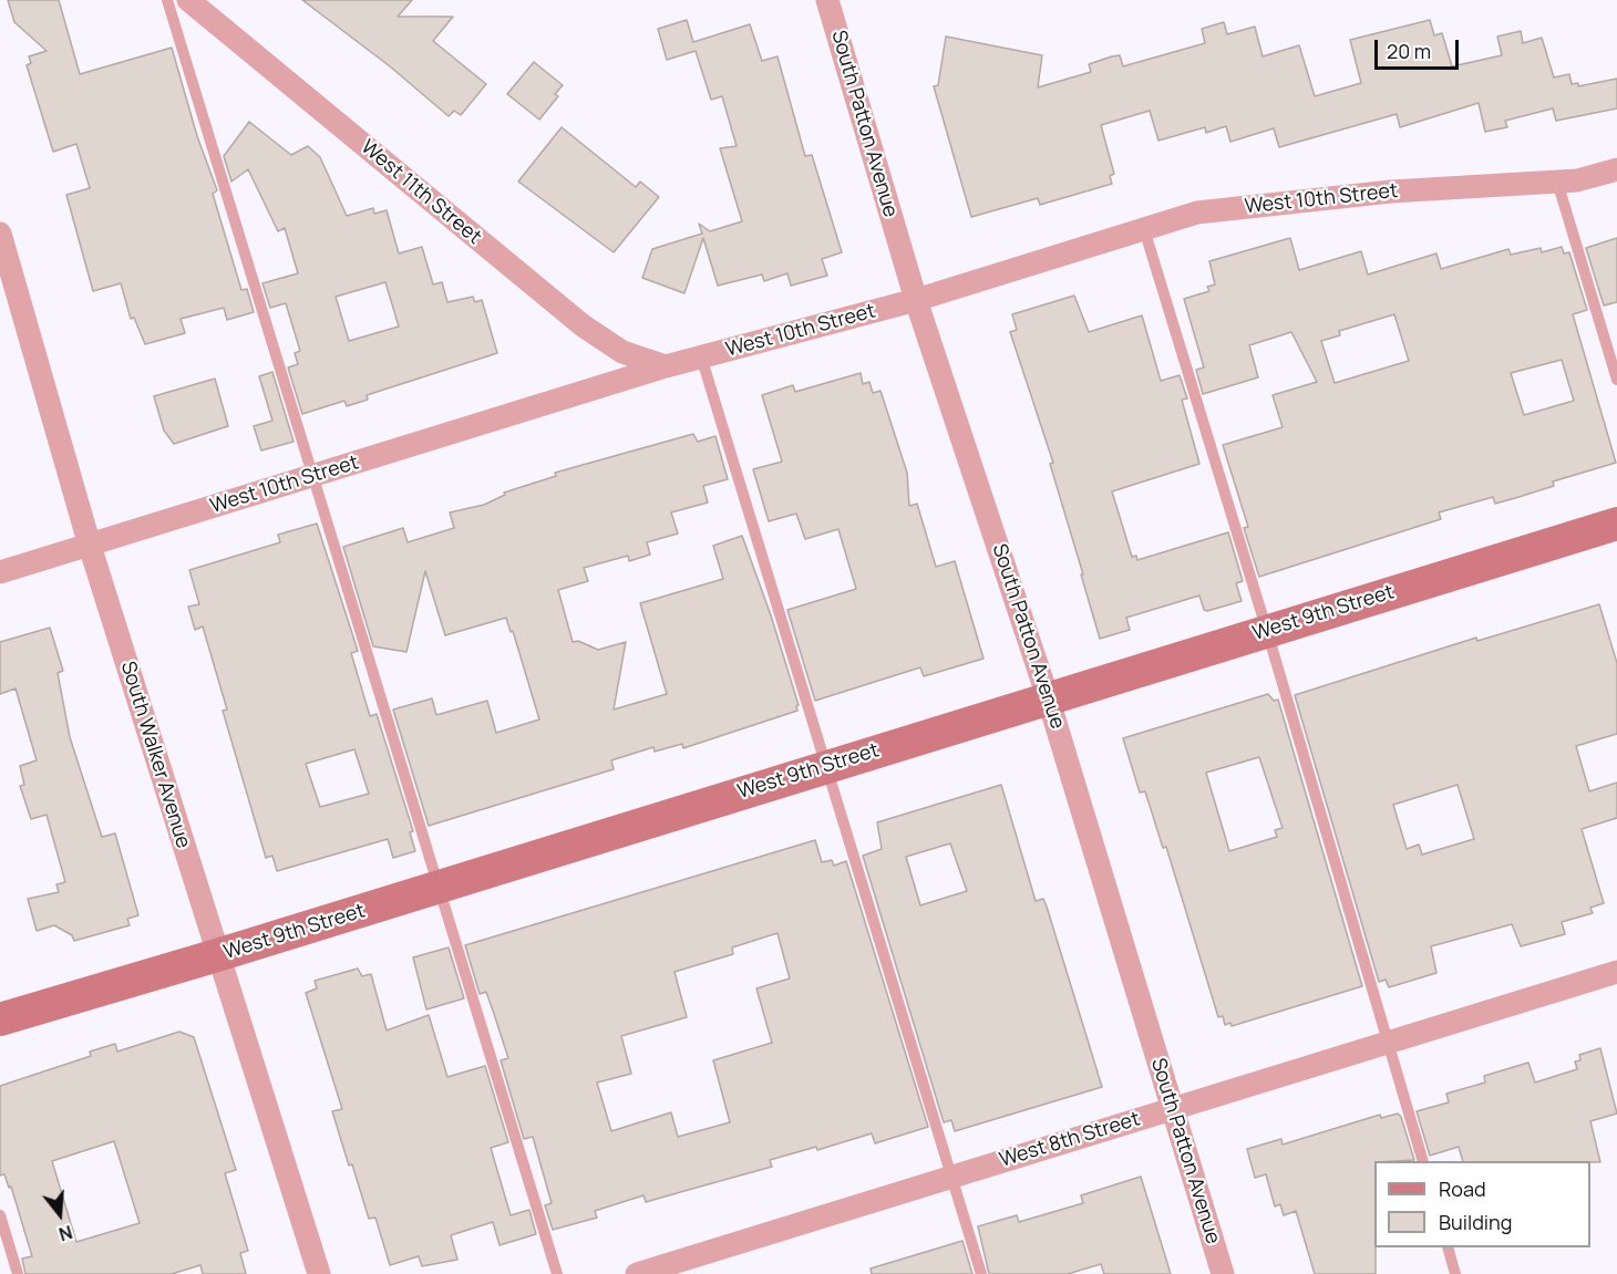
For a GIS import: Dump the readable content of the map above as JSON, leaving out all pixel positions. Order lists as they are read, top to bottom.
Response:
{
  "streets": {
    "main road": ["West 9th Street"],
    "street": [
      "South Patton Avenue",
      "West 11th Street",
      "West 10th Street",
      "South Walker Avenue",
      "West 8th Street"
    ]
  },
  "crossings": [
    ["South Patton Avenue", "West 10th Street"],
    ["South Patton Avenue", "West 9th Street"],
    ["South Patton Avenue", "West 8th Street"],
    ["West 11th Street", "West 10th Street"],
    ["West 10th Street", "South Walker Avenue"],
    ["West 9th Street", "South Walker Avenue"]
  ],
  "legend": ["Road", "Building"],
  "scale_bar": "20 m",
  "north": "bottom"
}
